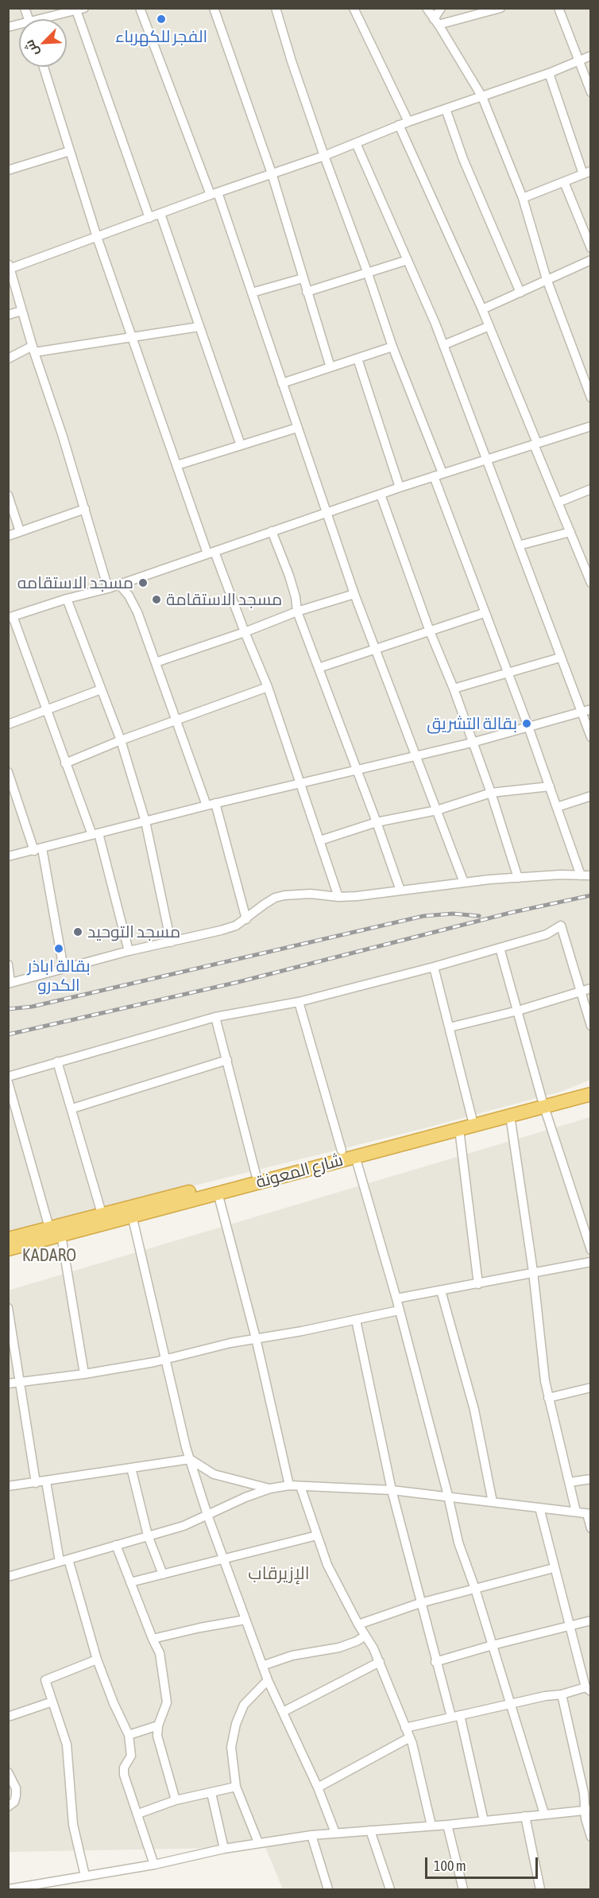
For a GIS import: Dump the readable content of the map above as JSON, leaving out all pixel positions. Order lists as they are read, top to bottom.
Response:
{
  "streets": {
    "highway": ["شارع المعونة"]
  },
  "districts": ["KADARO", "الإزيرقاب"],
  "places": [
    "الفجر للكهرباء",
    "مسجد الاستقامه",
    "مسجد الاستقامة",
    "بقالة التشريق",
    "مسجد التوحيد",
    "بقالة اباذر الكدرو"
  ],
  "scale_bar": "100 m",
  "north": "bottom left"
}
